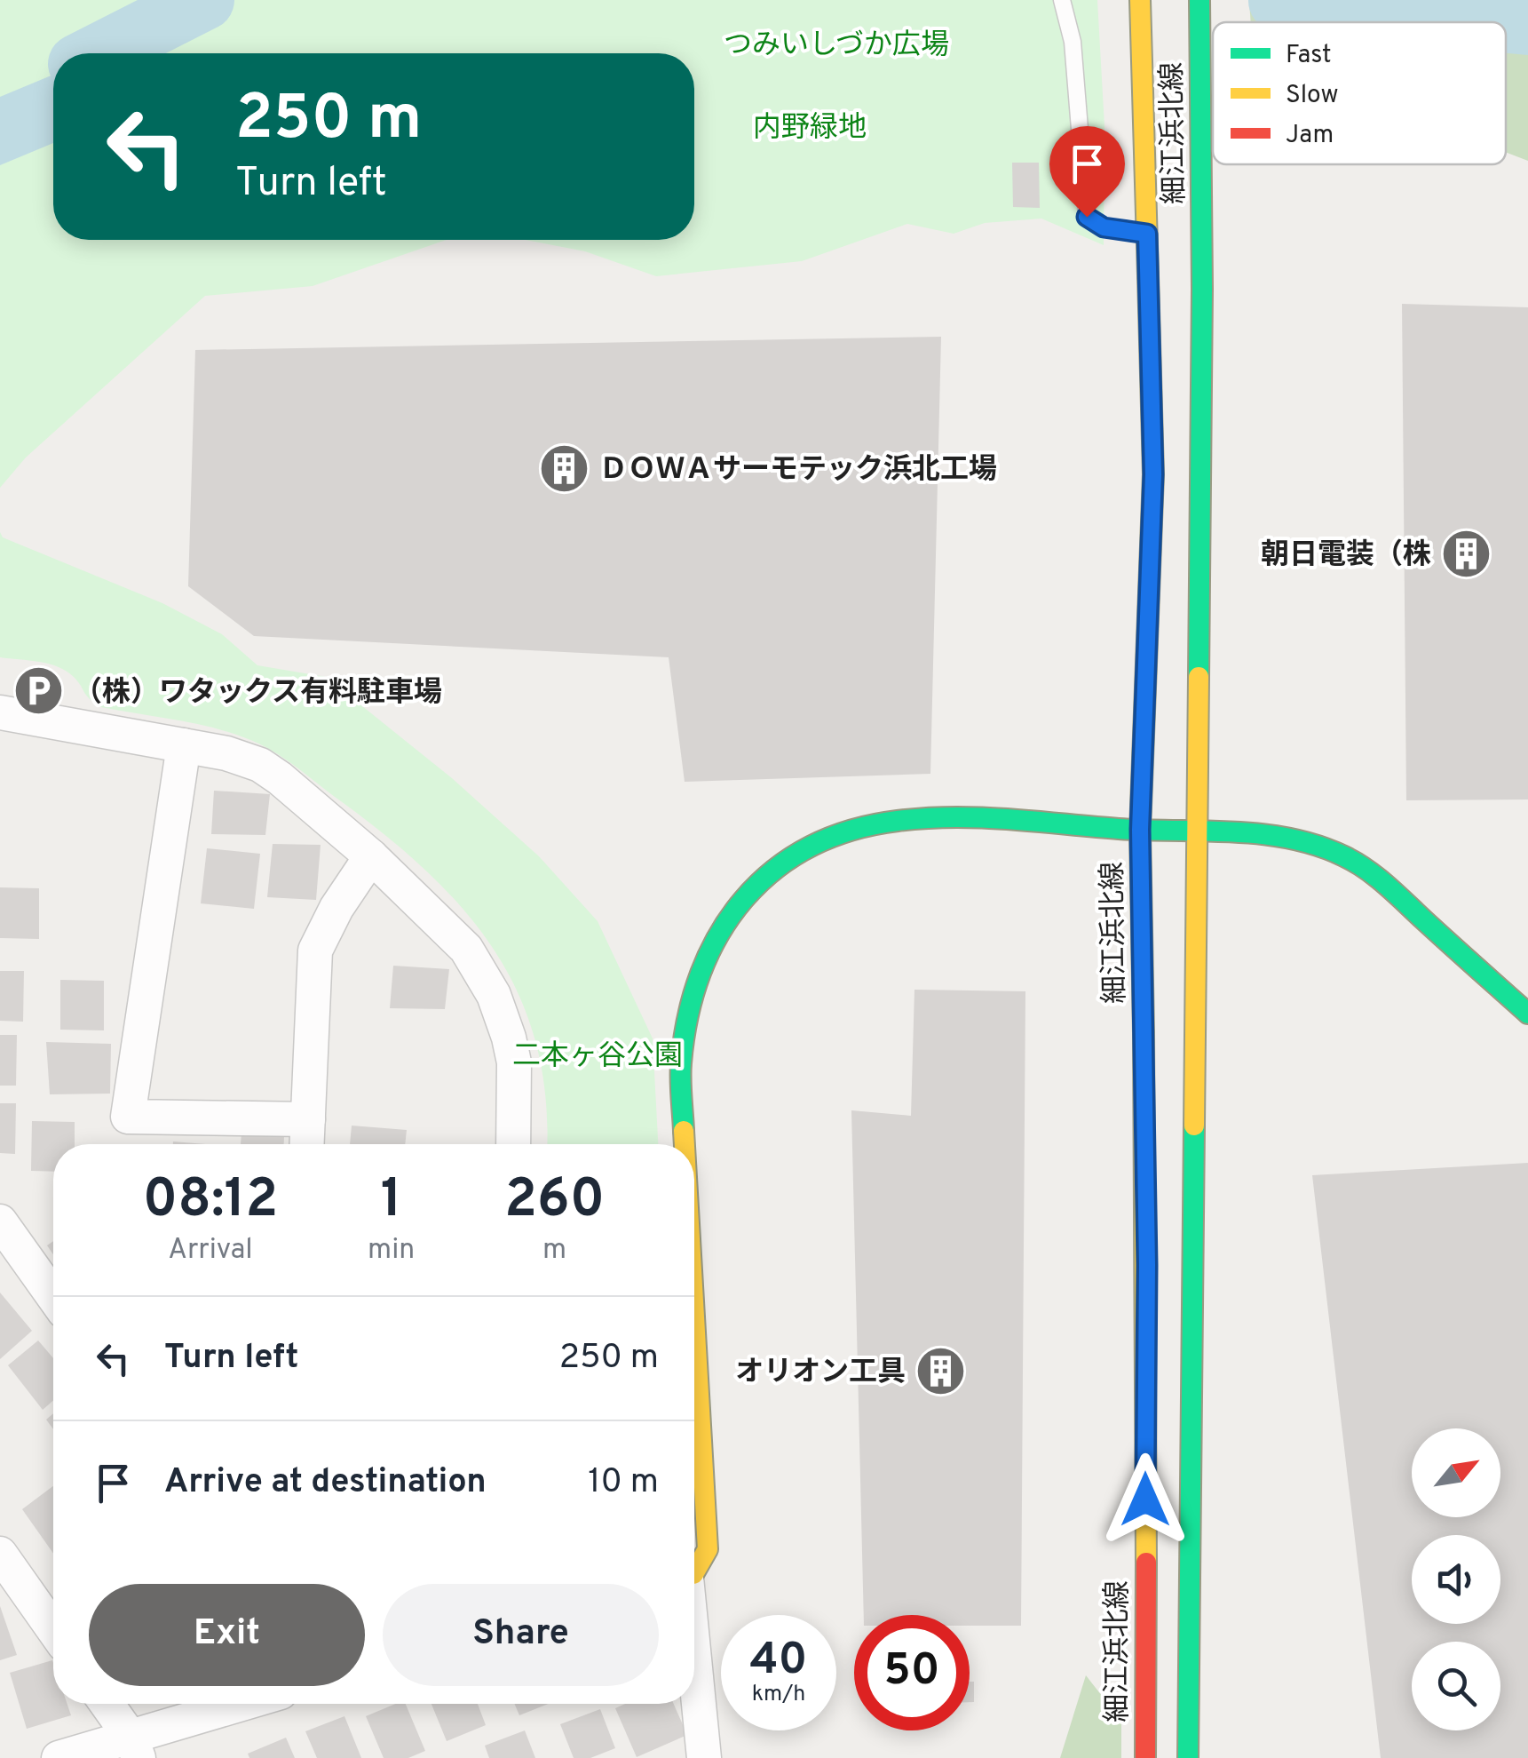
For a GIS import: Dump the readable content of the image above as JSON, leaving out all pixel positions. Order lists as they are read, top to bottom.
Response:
{
  "streets": {
    "main road": ["細江浜北線"]
  },
  "parks": ["つみいしづか広場", "内野緑地", "二本ヶ谷公園"],
  "places": {
    "building": ["ＤＯＷＡサーモテック浜北工場", "朝日電装（株", "オリオン工具"],
    "parking": ["（株）ワタックス有料駐車場"]
  },
  "legend": ["Fast", "Slow", "Jam"],
  "north": "top right",
  "page": {
    "turn": ["250 m", "Turn left"],
    "eta": [
      "08:12",
      "Arrival",
      "1",
      "min",
      "260",
      "m"
    ],
    "list": [
      {
        "name": "Turn left",
        "value": "250 m"
      },
      {
        "name": "Arrive at destination",
        "value": "10 m"
      }
    ],
    "buttons": ["Exit", "Share"],
    "speed": "40 km/h",
    "limit": "50"
  }
}
